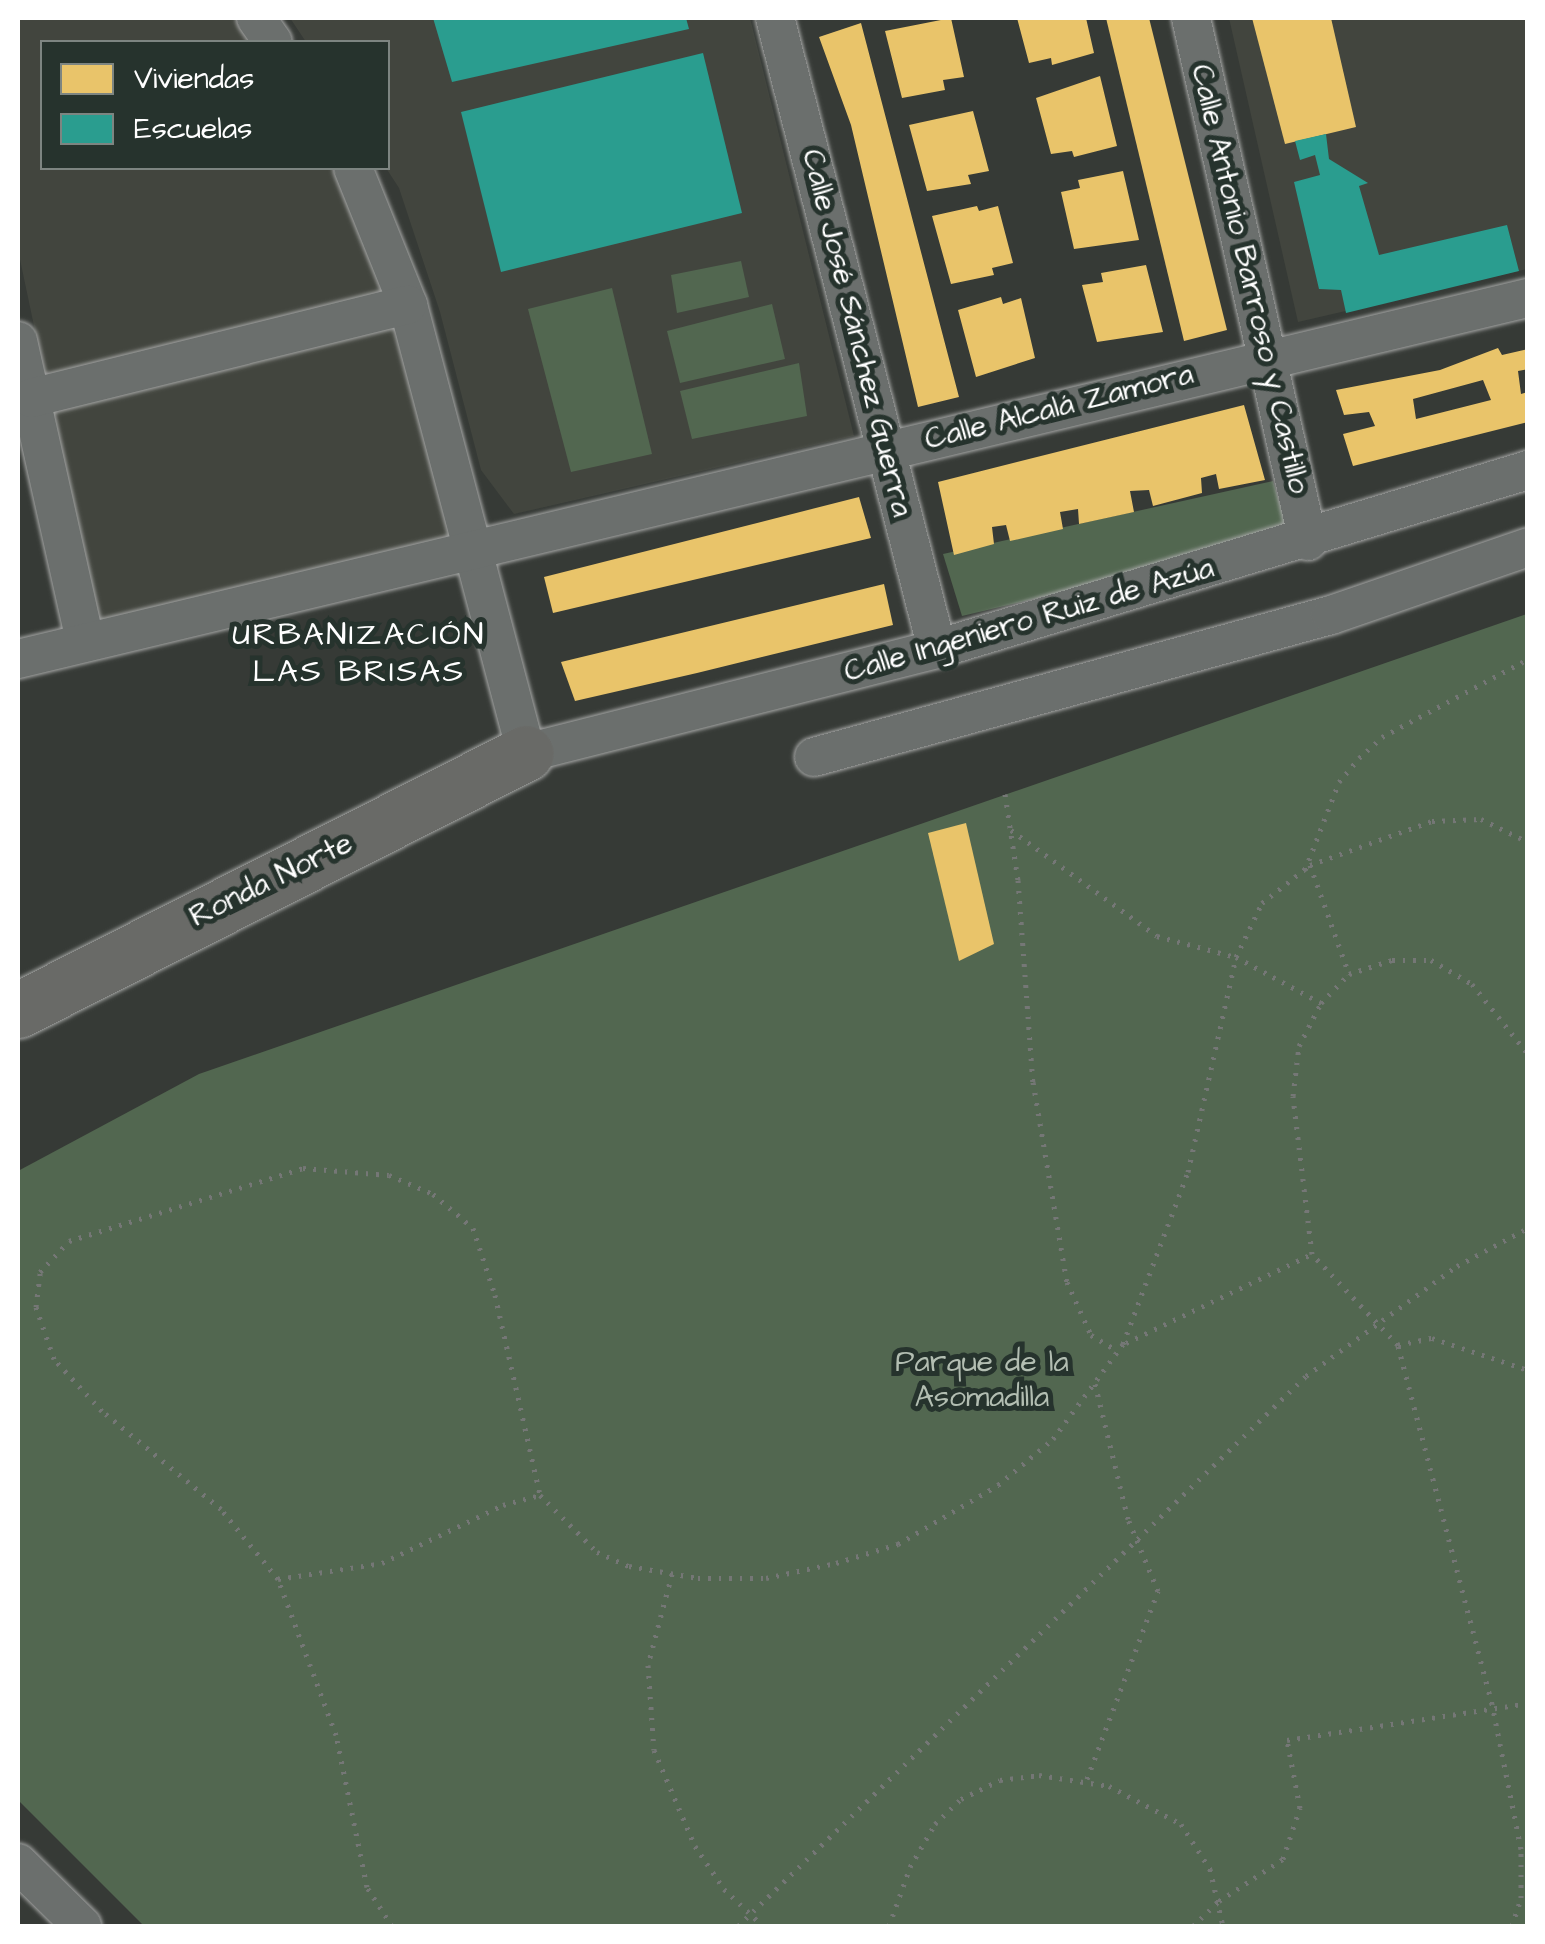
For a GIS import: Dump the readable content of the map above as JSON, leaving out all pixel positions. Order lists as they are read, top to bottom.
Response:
{
  "streets": {
    "highway": ["Ronda Norte"],
    "street": [
      "Calle Antonio Barroso y Castillo",
      "Calle José Sánchez Guerra",
      "Calle Alcalá Zamora",
      "Calle Ingeniero Ruiz de Azúa"
    ]
  },
  "crossings": [
    ["Calle Antonio Barroso y Castillo", "Calle Alcalá Zamora"],
    ["Calle Antonio Barroso y Castillo", "Calle Ingeniero Ruiz de Azúa"],
    ["Calle José Sánchez Guerra", "Calle Alcalá Zamora"],
    ["Calle José Sánchez Guerra", "Calle Ingeniero Ruiz de Azúa"],
    ["Calle Ingeniero Ruiz de Azúa", "Ronda Norte"]
  ],
  "districts": ["URBANIZACIÓN LAS BRISAS"],
  "parks": ["Parque de la Asomadilla"],
  "legend": ["Viviendas", "Escuelas"]
}
